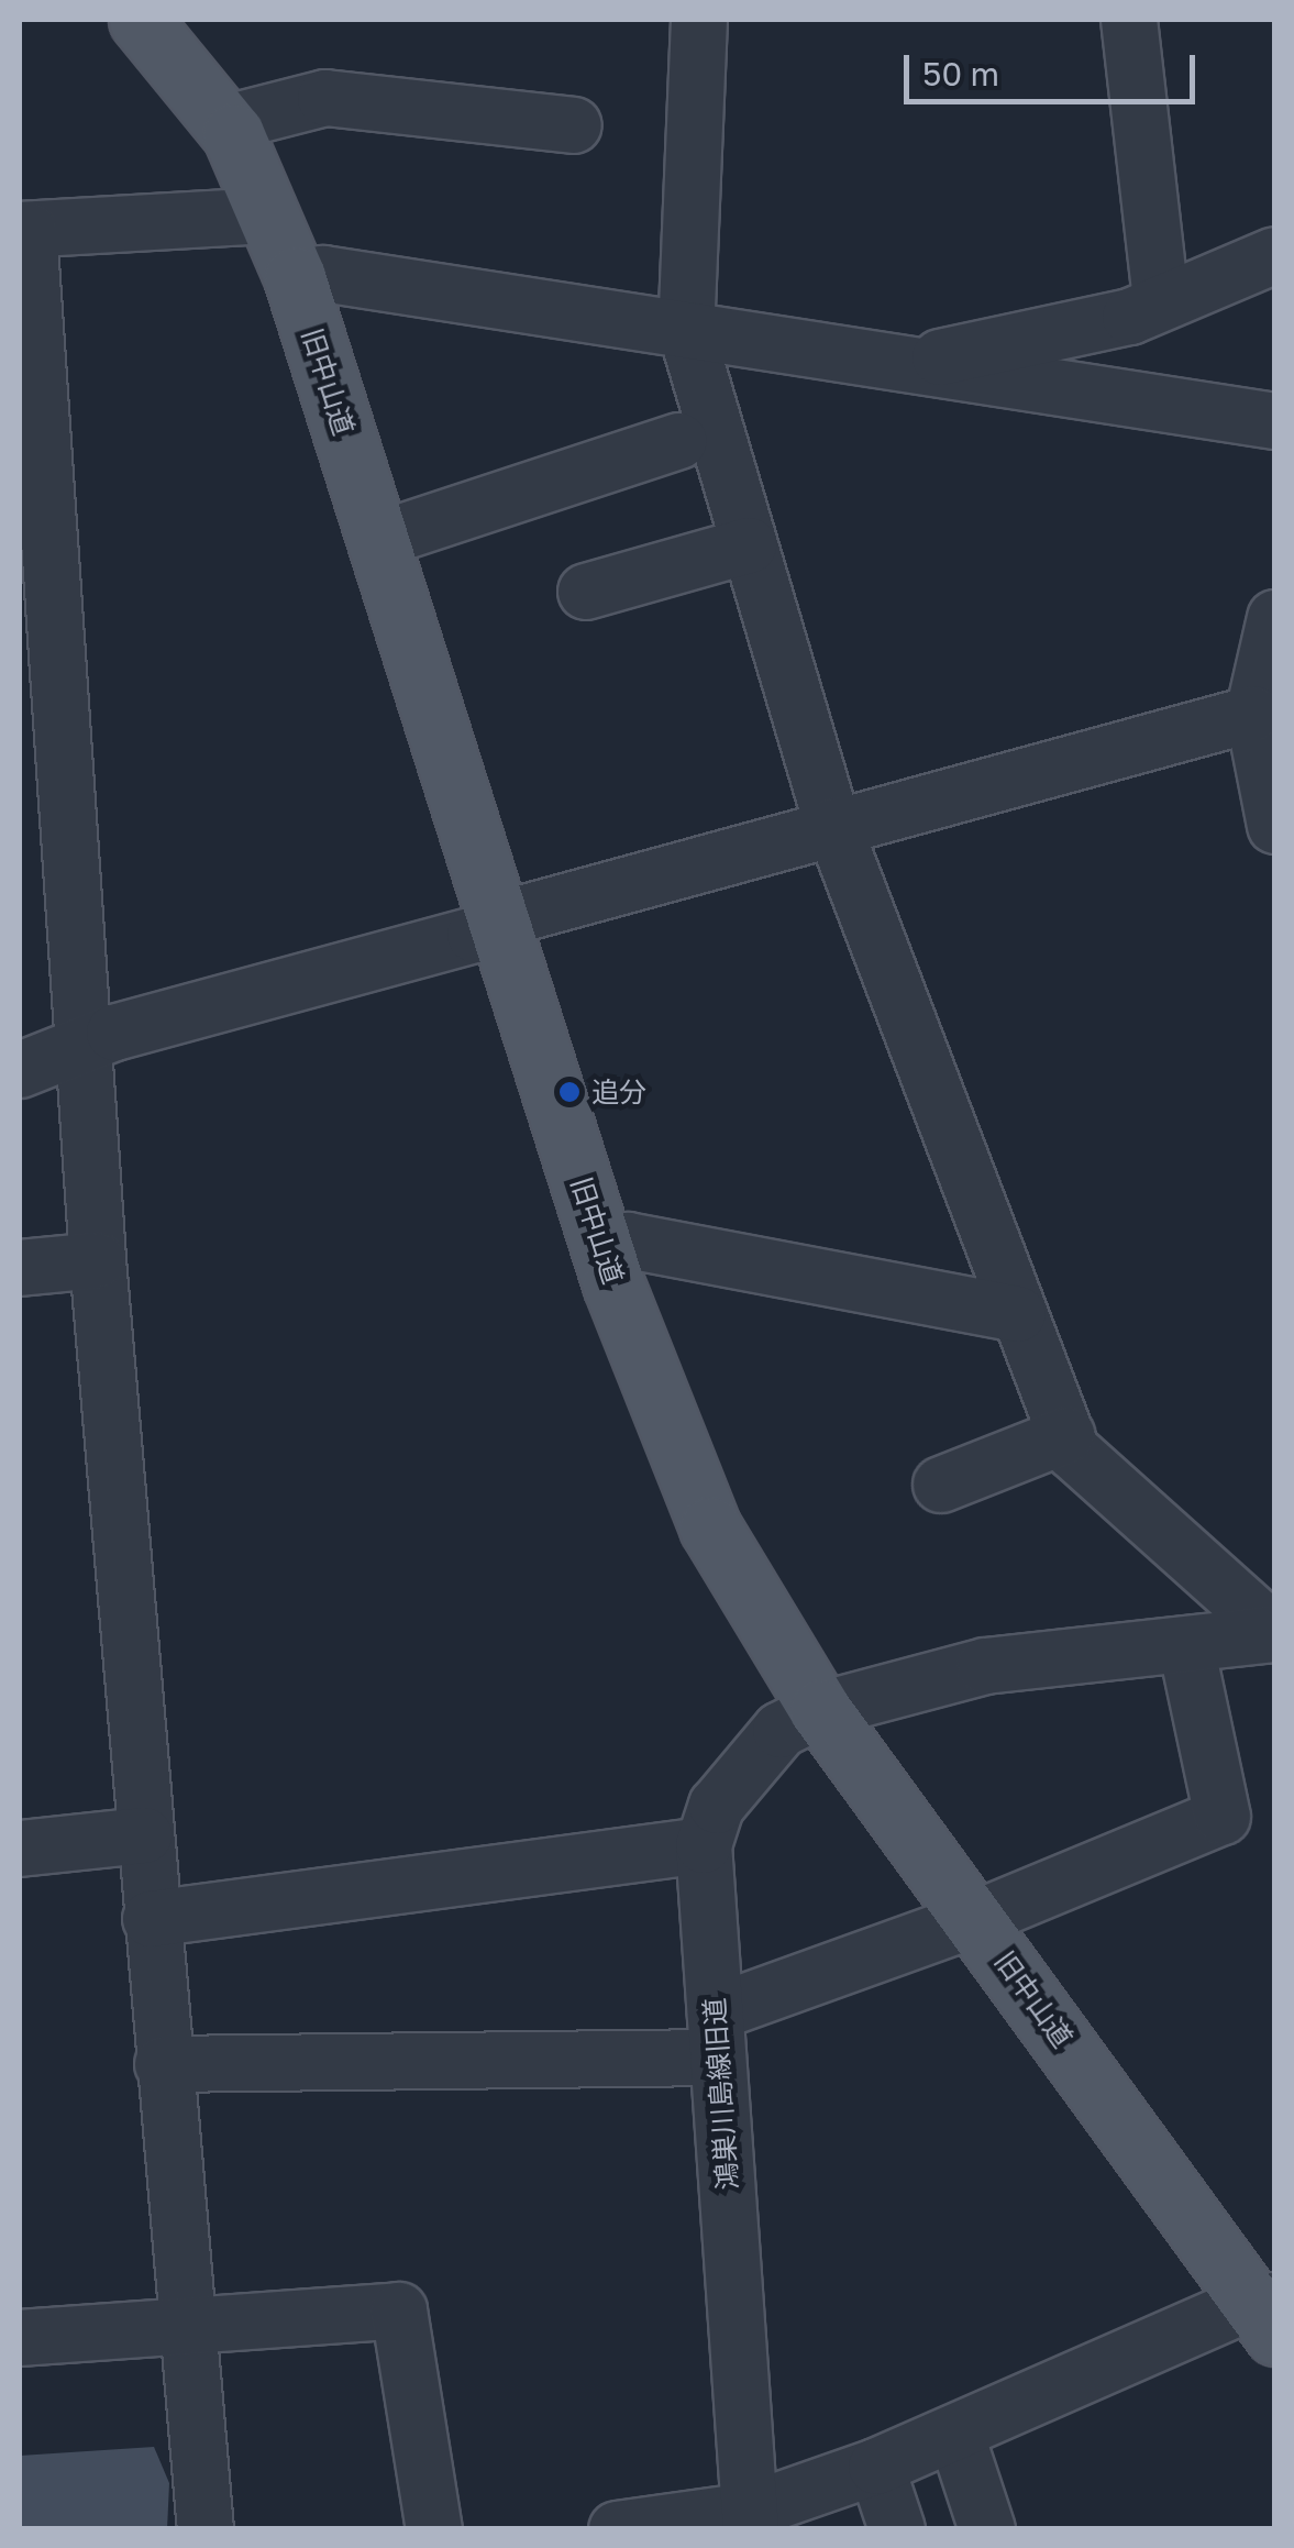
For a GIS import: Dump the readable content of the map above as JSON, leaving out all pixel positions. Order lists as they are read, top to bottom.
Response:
{
  "streets": {
    "main road": ["旧中山道"],
    "street": ["鴻巣川島線旧道"]
  },
  "places": ["追分"],
  "scale_bar": "50 m"
}
